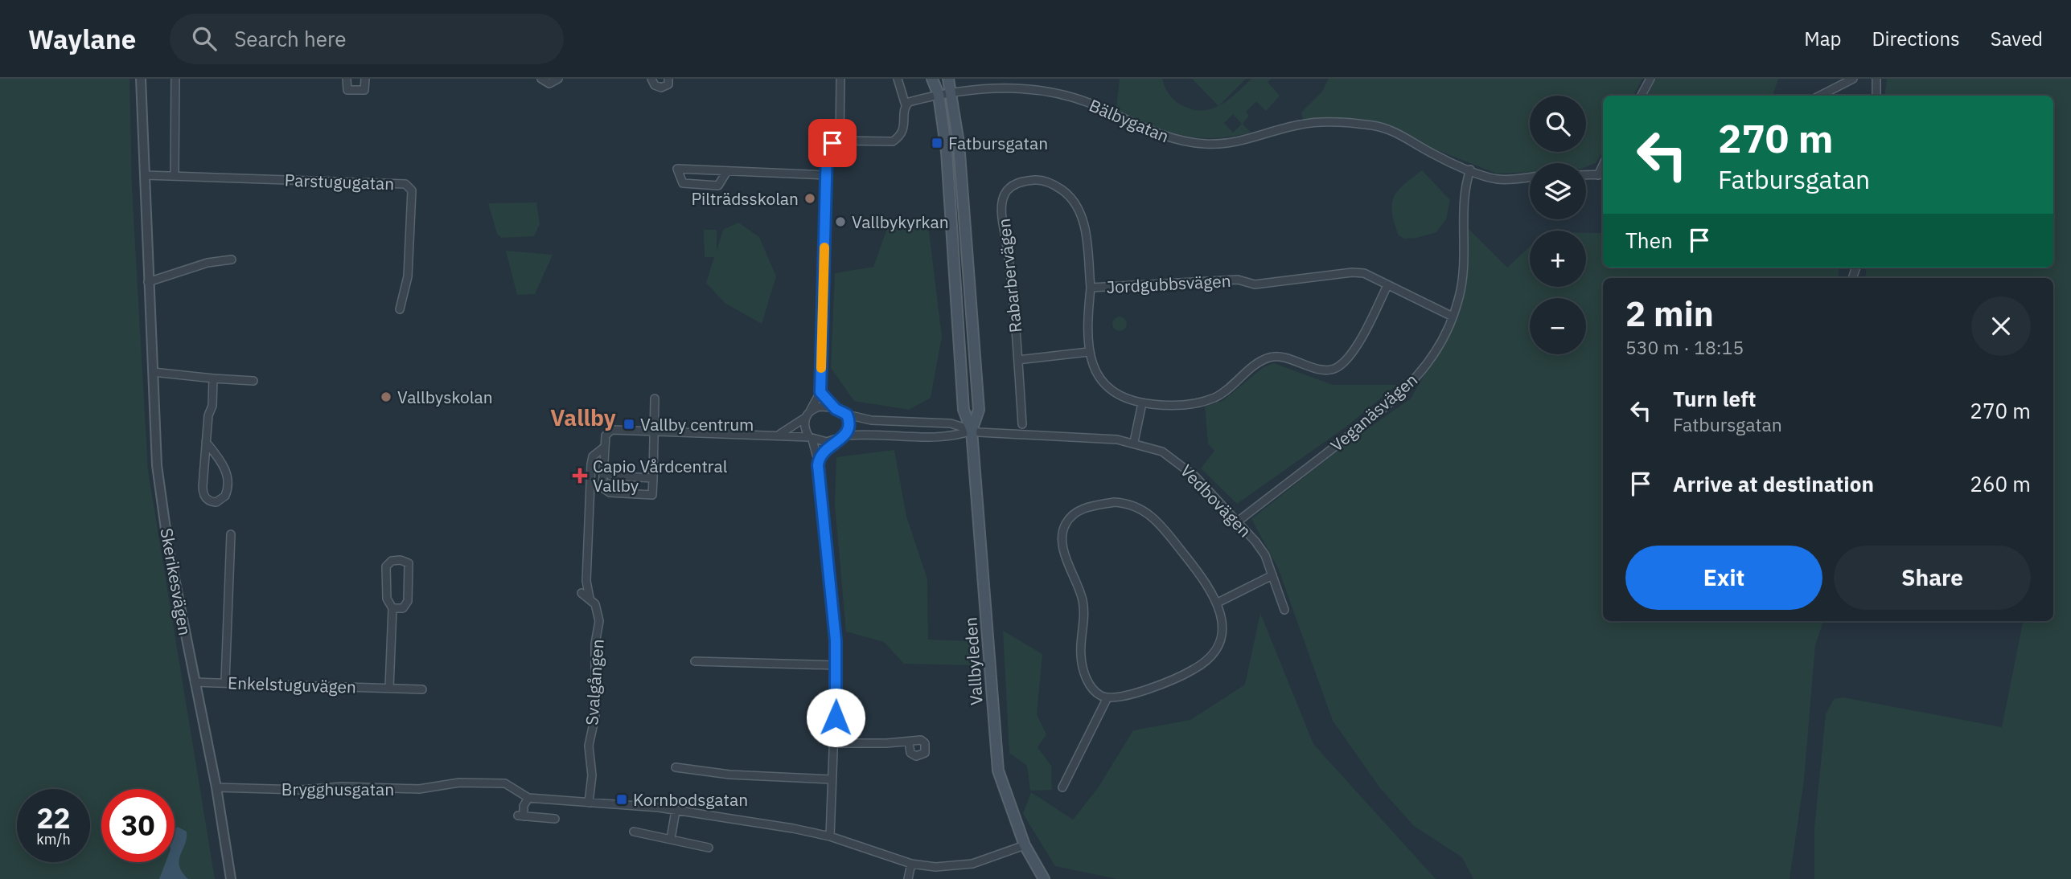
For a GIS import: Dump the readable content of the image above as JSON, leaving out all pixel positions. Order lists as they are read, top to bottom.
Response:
{
  "streets": {
    "main road": ["Vallbyleden"],
    "street": [
      "Bälbygatan",
      "Parstugugatan",
      "Rabarbervägen",
      "Jordgubbsvägen",
      "Veganäsvägen",
      "Vedbovägen",
      "Skerikesvägen",
      "Svalgången",
      "Enkelstuguvägen",
      "Brygghusgatan"
    ]
  },
  "crossings": [
    ["Bälbygatan", "Veganäsvägen"],
    ["Bälbygatan", "Vallbyleden"],
    ["Parstugugatan", "Skerikesvägen"],
    ["Rabarbervägen", "Jordgubbsvägen"],
    ["Jordgubbsvägen", "Veganäsvägen"],
    ["Veganäsvägen", "Vedbovägen"],
    ["Vedbovägen", "Vallbyleden"],
    ["Skerikesvägen", "Enkelstuguvägen"],
    ["Skerikesvägen", "Brygghusgatan"]
  ],
  "districts": ["Vallby"],
  "places": {
    "transit": ["Fatbursgatan", "Vallby centrum", "Kornbodsgatan"],
    "other": ["Pilträdsskolan", "Vallbykyrkan", "Vallbyskolan"],
    "health": ["Capio Vårdcentral Vallby"]
  },
  "page": {
    "header": "Waylane",
    "search": "Search here",
    "nav": ["Map", "Directions", "Saved"],
    "map_buttons": ["+", "−"],
    "turn": ["270 m", "Fatbursgatan"],
    "then": "Then",
    "heading": ["2 min", "530 m · 18:15"],
    "list": [
      {
        "name": "Turn left",
        "note": "Fatbursgatan",
        "value": "270 m"
      },
      {
        "name": "Arrive at destination",
        "value": "260 m"
      }
    ],
    "buttons": ["Exit", "Share"],
    "speed": "22 km/h",
    "limit": "30"
  }
}
